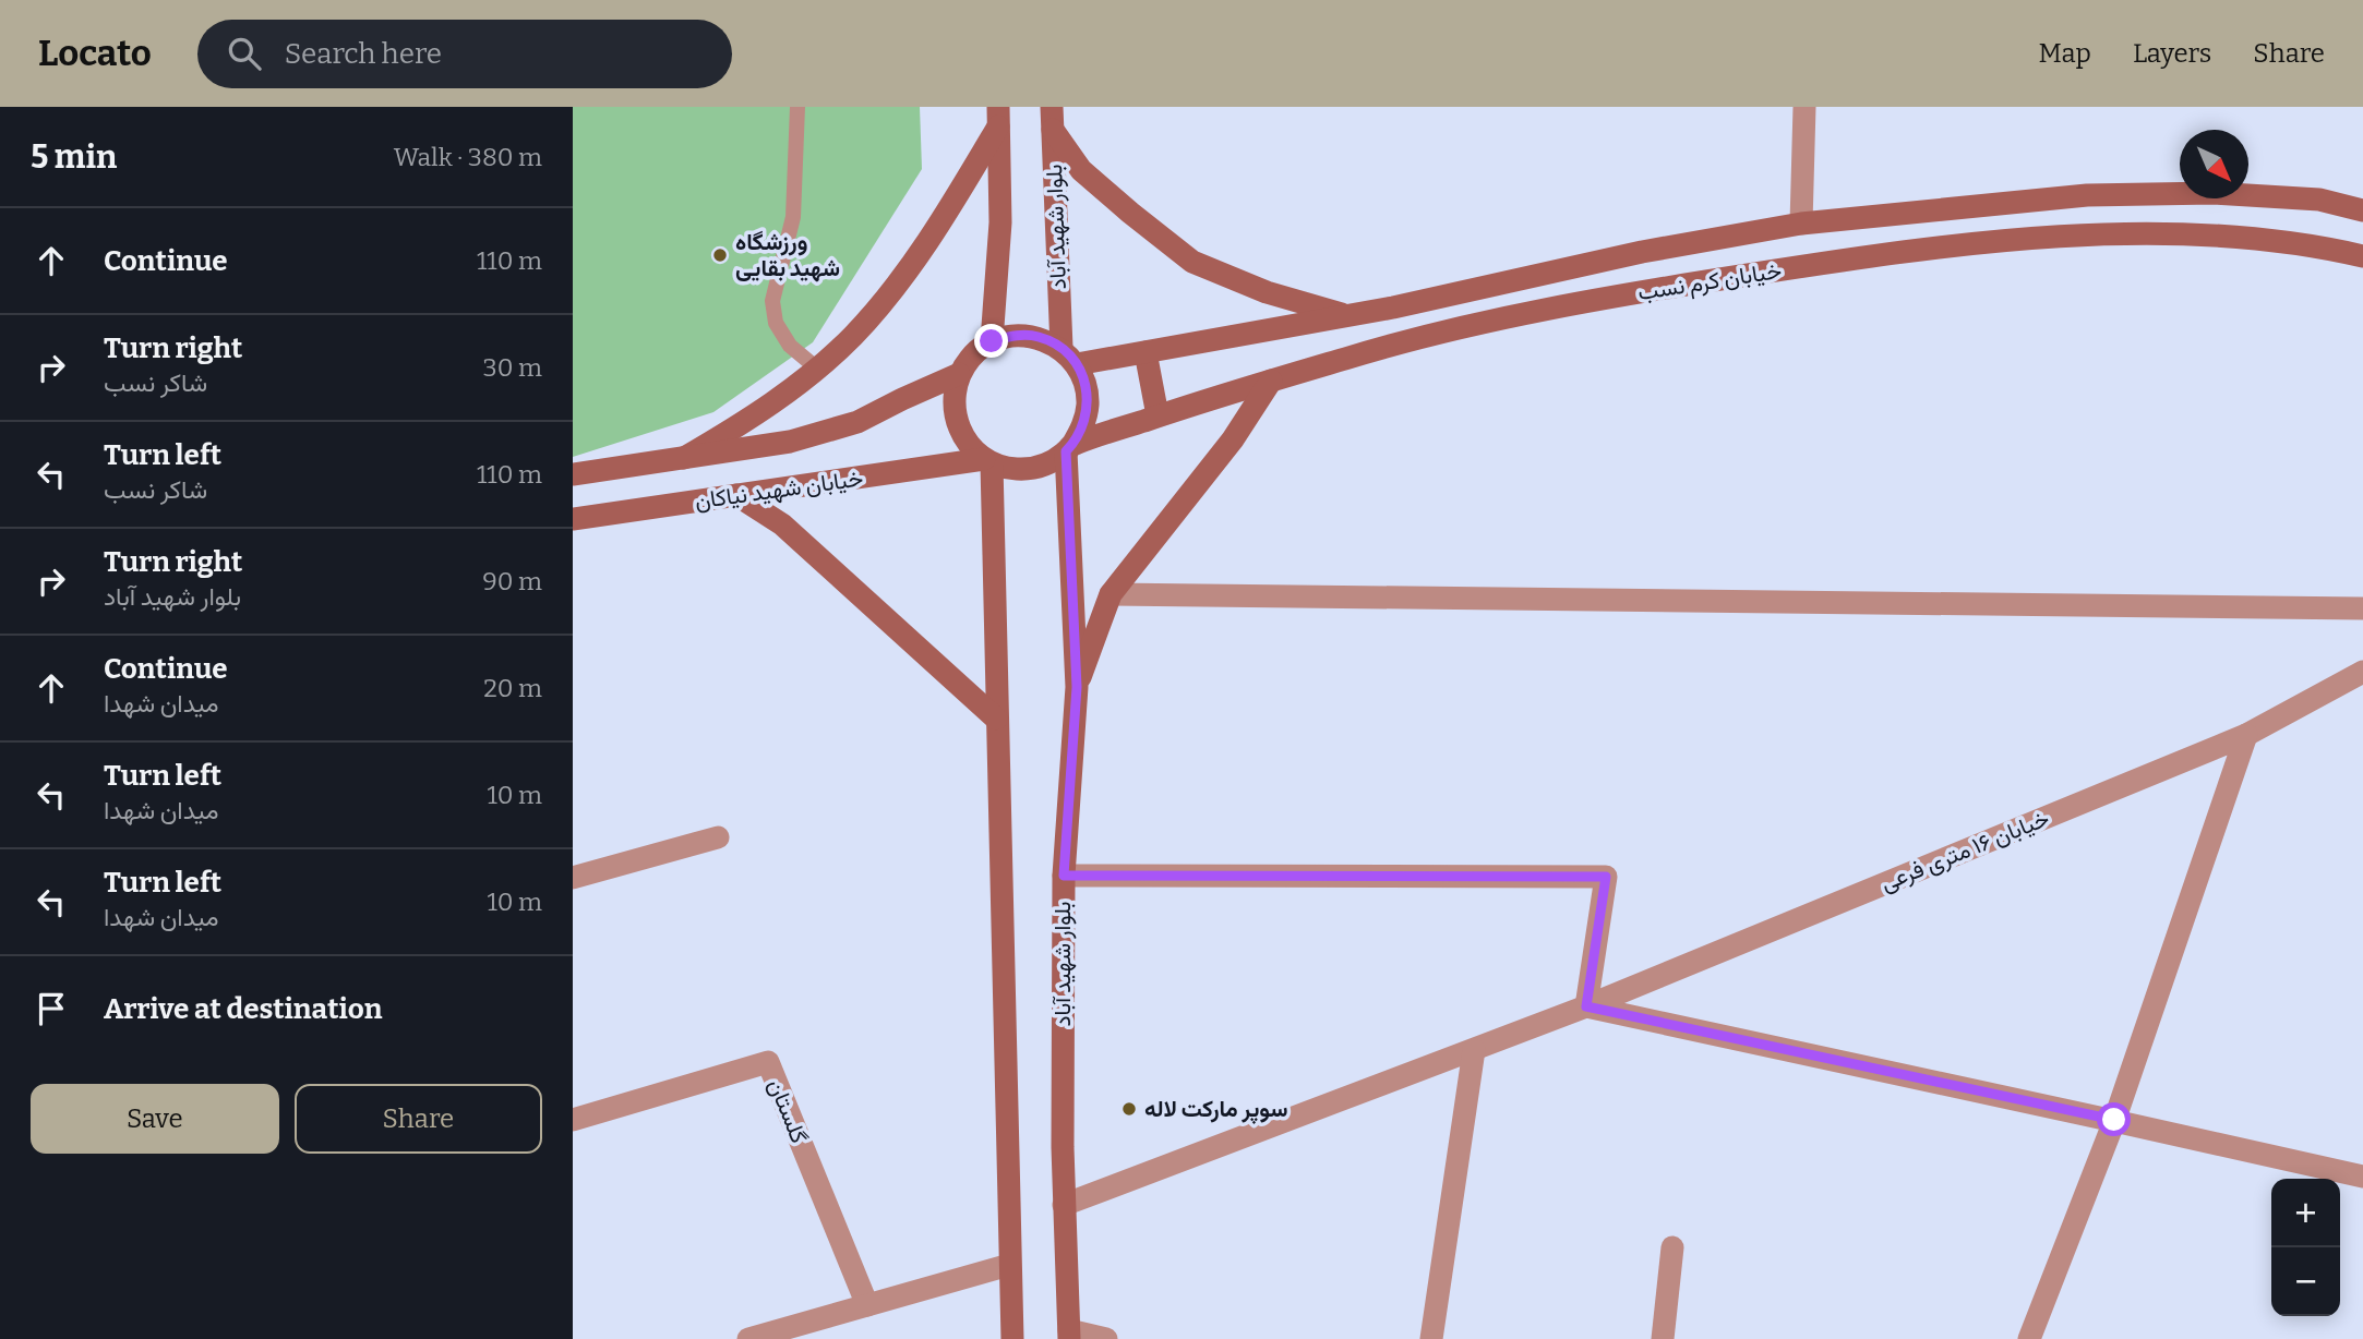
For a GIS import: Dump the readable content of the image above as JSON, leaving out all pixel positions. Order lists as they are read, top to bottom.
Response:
{
  "streets": {
    "main road": ["بلوار شهید آباد", "خیابان کرم نسب", "خیابان شهید نیاکان"],
    "street": ["خیابان ۱۶ متری فرعی", "گلستان"]
  },
  "crossings": [
    ["بلوار شهید آباد", "خیابان کرم نسب"],
    ["بلوار شهید آباد", "خیابان شهید نیاکان"],
    ["بلوار شهید آباد", "خیابان ۱۶ متری فرعی"],
    ["خیابان کرم نسب", "خیابان شهید نیاکان"]
  ],
  "places": ["ورزشگاه شهید بقایی", "سوپر مارکت لاله"],
  "north": "bottom right",
  "page": {
    "header": "Locato",
    "search": "Search here",
    "nav": ["Map", "Layers", "Share"],
    "heading": ["5 min", "Walk · 380 m"],
    "list": [
      ["Continue", "110 m"],
      ["Turn right", "شاکر نسب", "30 m"],
      ["Turn left", "شاکر نسب", "110 m"],
      ["Turn right", "بلوار شهید آباد", "90 m"],
      ["Continue", "میدان شهدا", "20 m"],
      ["Turn left", "میدان شهدا", "10 m"],
      ["Turn left", "میدان شهدا", "10 m"],
      "Arrive at destination"
    ],
    "buttons": ["Save", "Share"],
    "map_buttons": ["+", "−"]
  }
}
